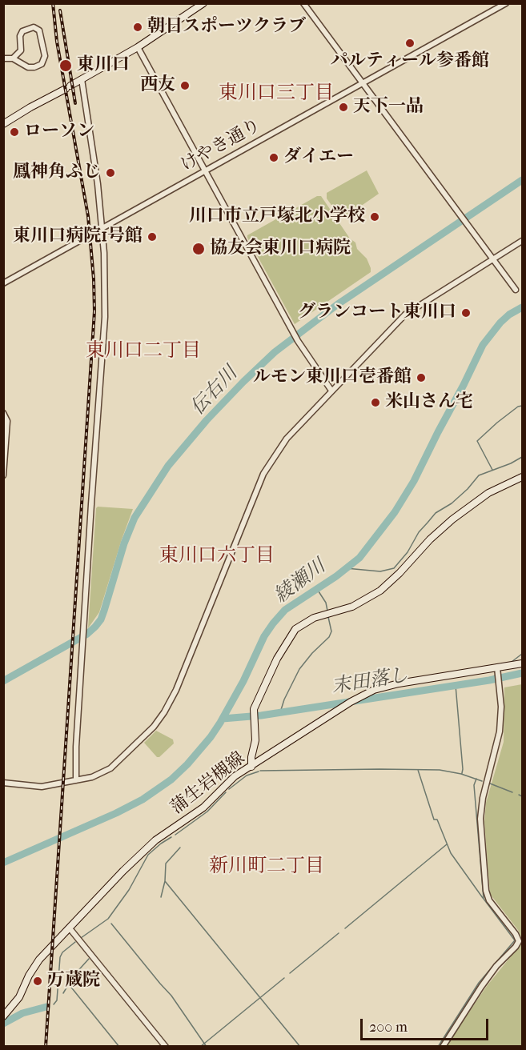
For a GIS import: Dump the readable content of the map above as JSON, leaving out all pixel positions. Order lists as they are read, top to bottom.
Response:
{
  "streets": {
    "main road": ["蒲生岩槻線"],
    "street": ["けやき通り"]
  },
  "districts": [
    "東川口三丁目",
    "東川口二丁目",
    "東川口六丁目",
    "新川町二丁目"
  ],
  "water": ["伝右川", "綾瀬川", "末田落し"],
  "places": [
    "朝日スポーツクラブ",
    "パルティール参番館",
    "東川口",
    "西友",
    "天下一品",
    "ローソン",
    "ダイエー",
    "鳳神角ふじ",
    "川口市立戸塚北小学校",
    "東川口病院1号館",
    "協友会東川口病院",
    "グランコート東川口",
    "ルモン東川口壱番館",
    "米山さん宅",
    "万蔵院"
  ],
  "scale_bar": "200 m"
}
